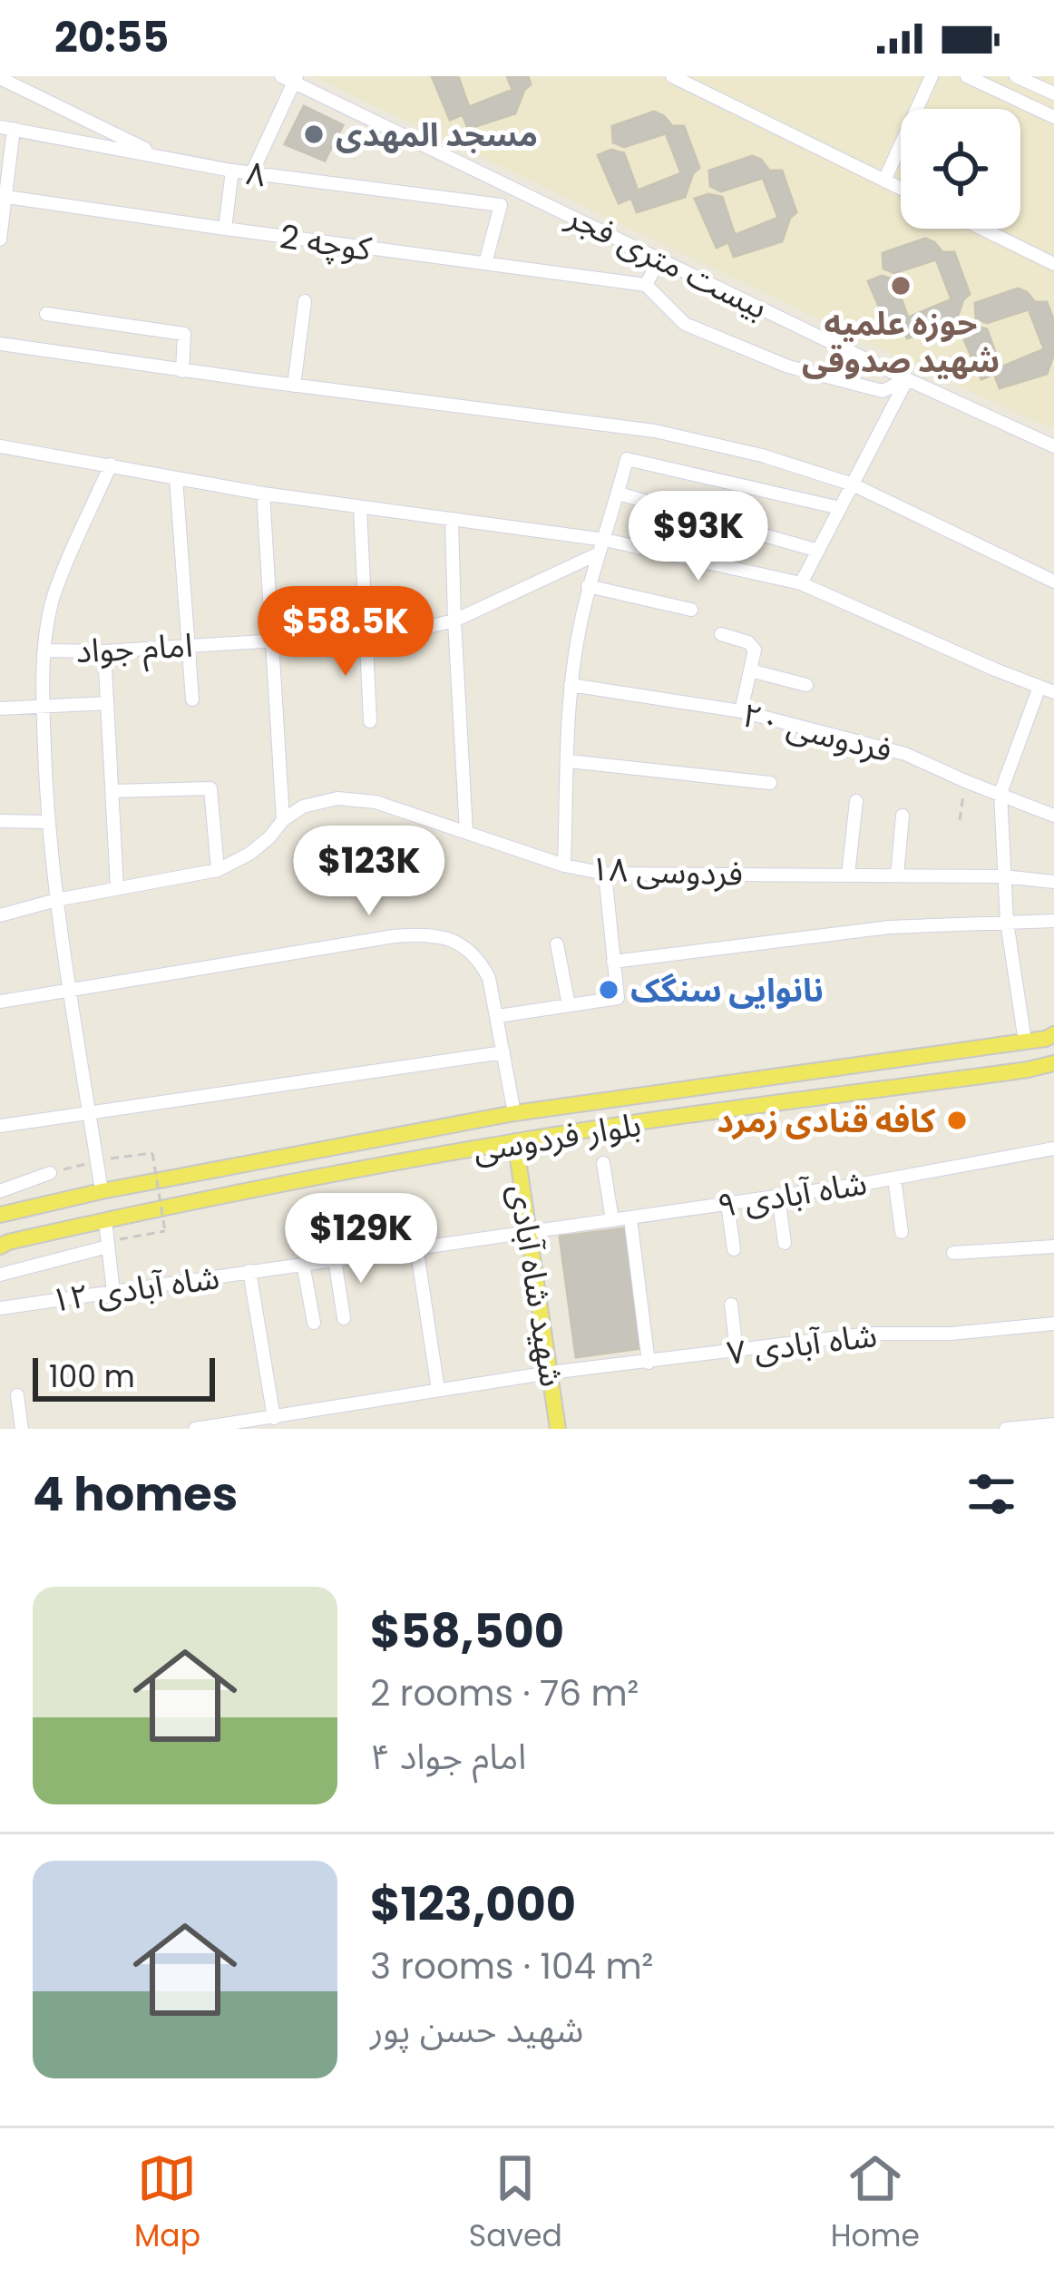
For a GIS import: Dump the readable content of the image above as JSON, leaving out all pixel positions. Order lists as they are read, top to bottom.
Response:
{
  "streets": {
    "main road": ["بلوار فردوسی", "شهید شاه آبادی"],
    "street": [
      "۸",
      "کوچه 2",
      "بیست متری فجر",
      "امام جواد",
      "فردوسی ۲۰",
      "فردوسی ۱۸",
      "شاه آبادی ۹",
      "شاه آبادی ۱۲",
      "شاه آبادی ۷"
    ]
  },
  "crossings": [
    ["۸", "کوچه 2"],
    ["بلوار فردوسی", "شهید شاه آبادی"],
    ["شاه آبادی ۹", "شهید شاه آبادی"],
    ["شاه آبادی ۹", "شاه آبادی ۱۲"],
    ["شهید شاه آبادی", "شاه آبادی ۱۲"],
    ["شهید شاه آبادی", "شاه آبادی ۷"]
  ],
  "places": [
    "مسجد المهدی",
    "حوزه علمیه شهید صدوقی",
    "نانوایی سنگک",
    "کافه قنادی زمرد"
  ],
  "scale_bar": "100 m",
  "page": {
    "status": "20:55",
    "price": [
      "$93K",
      "$58.5K",
      "$123K",
      "$129K"
    ],
    "scale": "100 m",
    "heading": "4 homes",
    "list": [
      {
        "name": "$58,500",
        "note": "2 rooms · 76 m² · امام جواد ۴"
      },
      {
        "name": "$123,000",
        "note": "3 rooms · 104 m² · شهید حسن پور"
      }
    ],
    "tabs": ["Map", "Saved", "Home"]
  }
}
